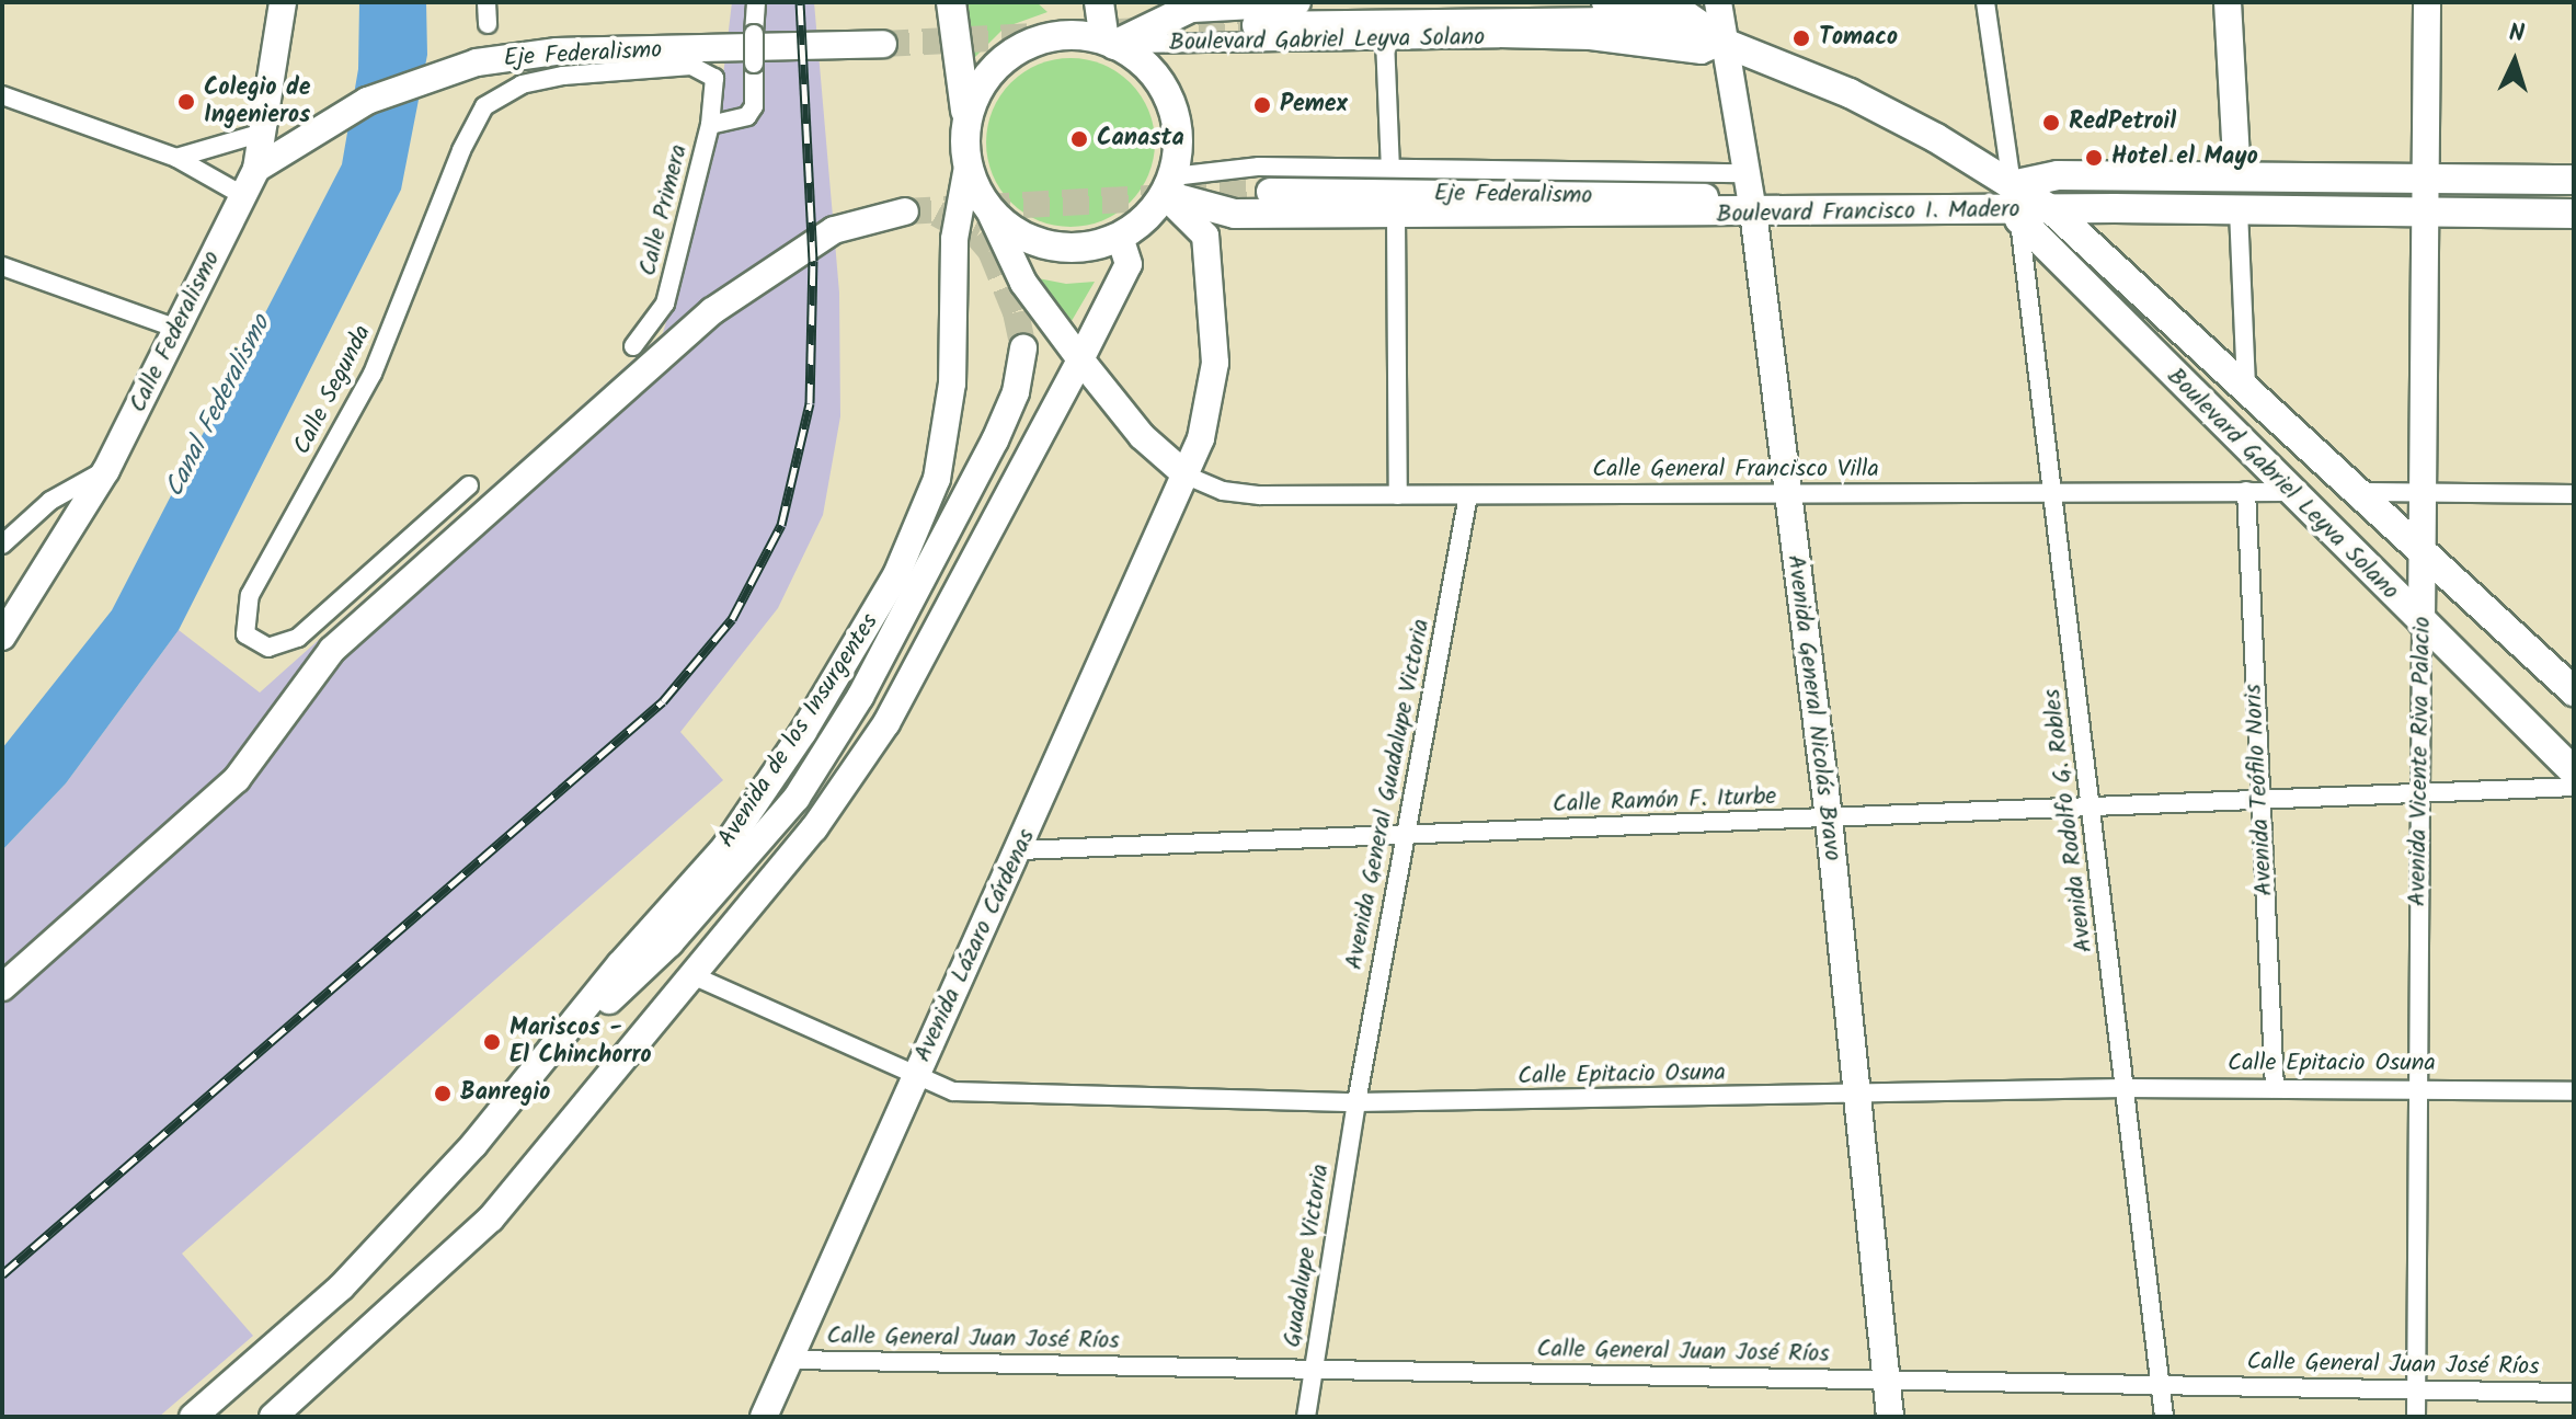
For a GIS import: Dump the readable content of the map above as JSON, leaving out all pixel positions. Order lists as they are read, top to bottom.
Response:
{
  "streets": {
    "main road": [
      "Boulevard Gabriel Leyva Solano",
      "Eje Federalismo",
      "Boulevard Francisco I. Madero",
      "Calle Federalismo",
      "Avenida General Nicolás Bravo",
      "Avenida de los Insurgentes",
      "Avenida Vicente Riva Palacio",
      "Avenida Lázaro Cárdenas"
    ],
    "street": [
      "Calle Primera",
      "Calle Segunda",
      "Calle General Francisco Villa",
      "Avenida Teófilo Noris",
      "Avenida General Guadalupe Victoria",
      "Calle Ramón F. Iturbe",
      "Avenida Rodolfo G. Robles",
      "Calle Epitacio Osuna",
      "Guadalupe Victoria",
      "Calle General Juan José Ríos"
    ]
  },
  "crossings": [
    ["Boulevard Gabriel Leyva Solano", "Boulevard Francisco I. Madero"],
    ["Boulevard Gabriel Leyva Solano", "Calle General Francisco Villa"],
    ["Boulevard Gabriel Leyva Solano", "Avenida General Nicolás Bravo"],
    ["Boulevard Gabriel Leyva Solano", "Avenida de los Insurgentes"],
    ["Boulevard Gabriel Leyva Solano", "Avenida Vicente Riva Palacio"],
    ["Boulevard Gabriel Leyva Solano", "Avenida Rodolfo G. Robles"],
    ["Boulevard Gabriel Leyva Solano", "Avenida Lázaro Cárdenas"],
    ["Eje Federalismo", "Boulevard Francisco I. Madero"],
    ["Eje Federalismo", "Calle Federalismo"],
    ["Eje Federalismo", "Avenida General Nicolás Bravo"],
    ["Calle Primera", "Calle Segunda"],
    ["Boulevard Francisco I. Madero", "Avenida General Nicolás Bravo"],
    ["Boulevard Francisco I. Madero", "Avenida de los Insurgentes"],
    ["Boulevard Francisco I. Madero", "Avenida Vicente Riva Palacio"],
    ["Boulevard Francisco I. Madero", "Avenida Rodolfo G. Robles"],
    ["Boulevard Francisco I. Madero", "Avenida Lázaro Cárdenas"],
    ["Calle General Francisco Villa", "Avenida General Nicolás Bravo"],
    ["Calle General Francisco Villa", "Avenida Teófilo Noris"],
    ["Calle General Francisco Villa", "Avenida General Guadalupe Victoria"],
    ["Calle General Francisco Villa", "Avenida Rodolfo G. Robles"],
    ["Calle General Francisco Villa", "Avenida Lázaro Cárdenas"],
    ["Avenida General Nicolás Bravo", "Calle Ramón F. Iturbe"],
    ["Avenida General Nicolás Bravo", "Calle Epitacio Osuna"],
    ["Avenida General Nicolás Bravo", "Calle General Juan José Ríos"],
    ["Avenida de los Insurgentes", "Avenida Lázaro Cárdenas"],
    ["Avenida Vicente Riva Palacio", "Calle Ramón F. Iturbe"],
    ["Avenida Vicente Riva Palacio", "Calle Epitacio Osuna"],
    ["Avenida Vicente Riva Palacio", "Calle General Juan José Ríos"],
    ["Avenida Teófilo Noris", "Calle Ramón F. Iturbe"],
    ["Avenida Teófilo Noris", "Calle Epitacio Osuna"],
    ["Avenida General Guadalupe Victoria", "Calle Ramón F. Iturbe"],
    ["Avenida General Guadalupe Victoria", "Calle Epitacio Osuna"],
    ["Avenida General Guadalupe Victoria", "Guadalupe Victoria"],
    ["Calle Ramón F. Iturbe", "Avenida Rodolfo G. Robles"],
    ["Calle Ramón F. Iturbe", "Avenida Lázaro Cárdenas"],
    ["Avenida Rodolfo G. Robles", "Calle Epitacio Osuna"],
    ["Avenida Rodolfo G. Robles", "Calle General Juan José Ríos"],
    ["Avenida Lázaro Cárdenas", "Calle Epitacio Osuna"],
    ["Avenida Lázaro Cárdenas", "Calle General Juan José Ríos"],
    ["Calle Epitacio Osuna", "Guadalupe Victoria"],
    ["Guadalupe Victoria", "Calle General Juan José Ríos"]
  ],
  "water": ["Canal Federalismo"],
  "places": [
    "Tomaco",
    "Colegio de Ingenieros",
    "Pemex",
    "RedPetroil",
    "Canasta",
    "Hotel el Mayo",
    "Mariscos - El Chinchorro",
    "Banregio"
  ],
  "north": "top"
}
